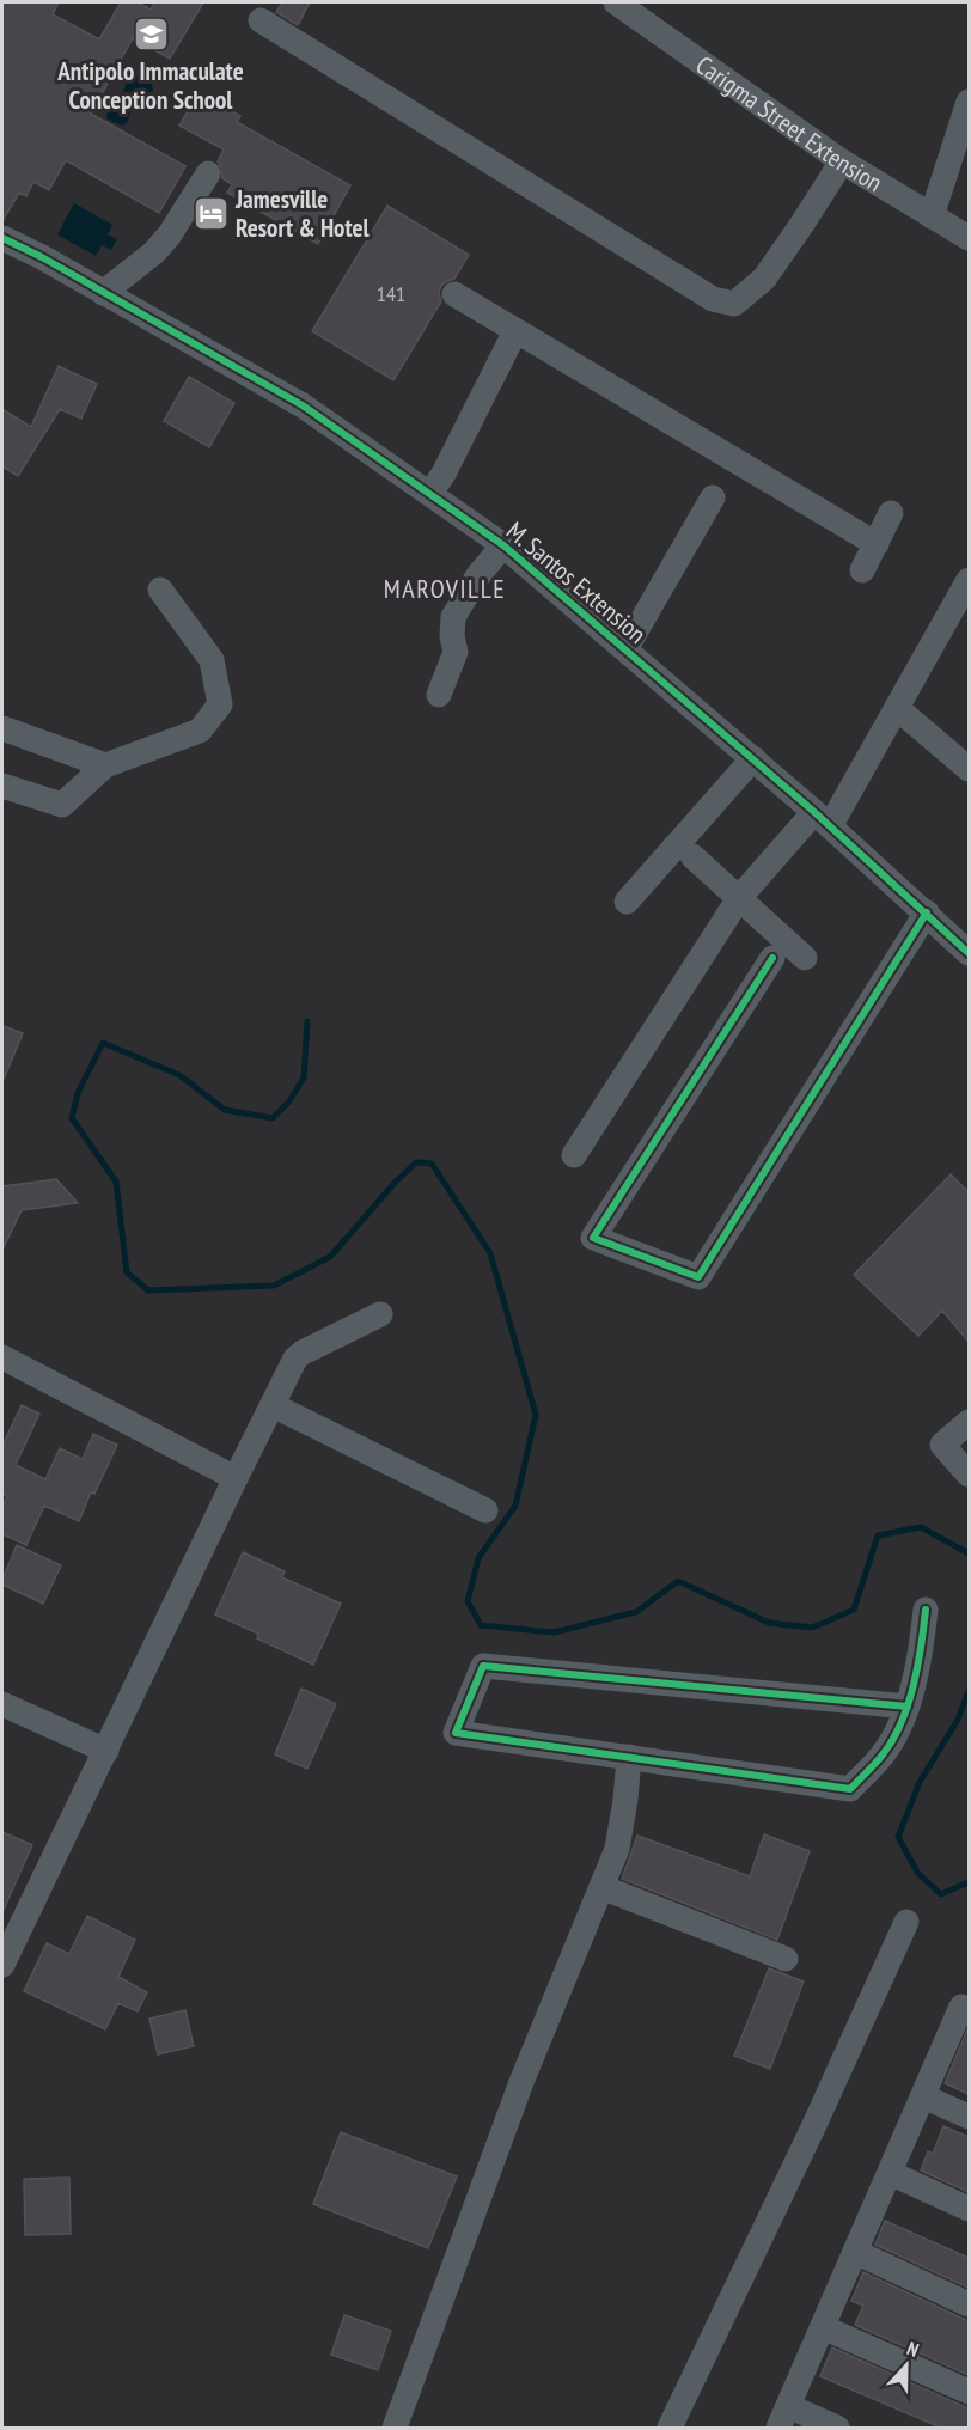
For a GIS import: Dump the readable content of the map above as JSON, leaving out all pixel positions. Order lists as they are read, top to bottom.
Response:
{
  "streets": {
    "street": ["Carigma Street Extension", "M. Santos Extension"]
  },
  "districts": ["MAROVILLE"],
  "places": {
    "school or university": ["Antipolo Immaculate Conception School"],
    "hotel": ["Jamesville Resort & Hotel"]
  },
  "house_numbers": ["141"],
  "north": "top"
}
